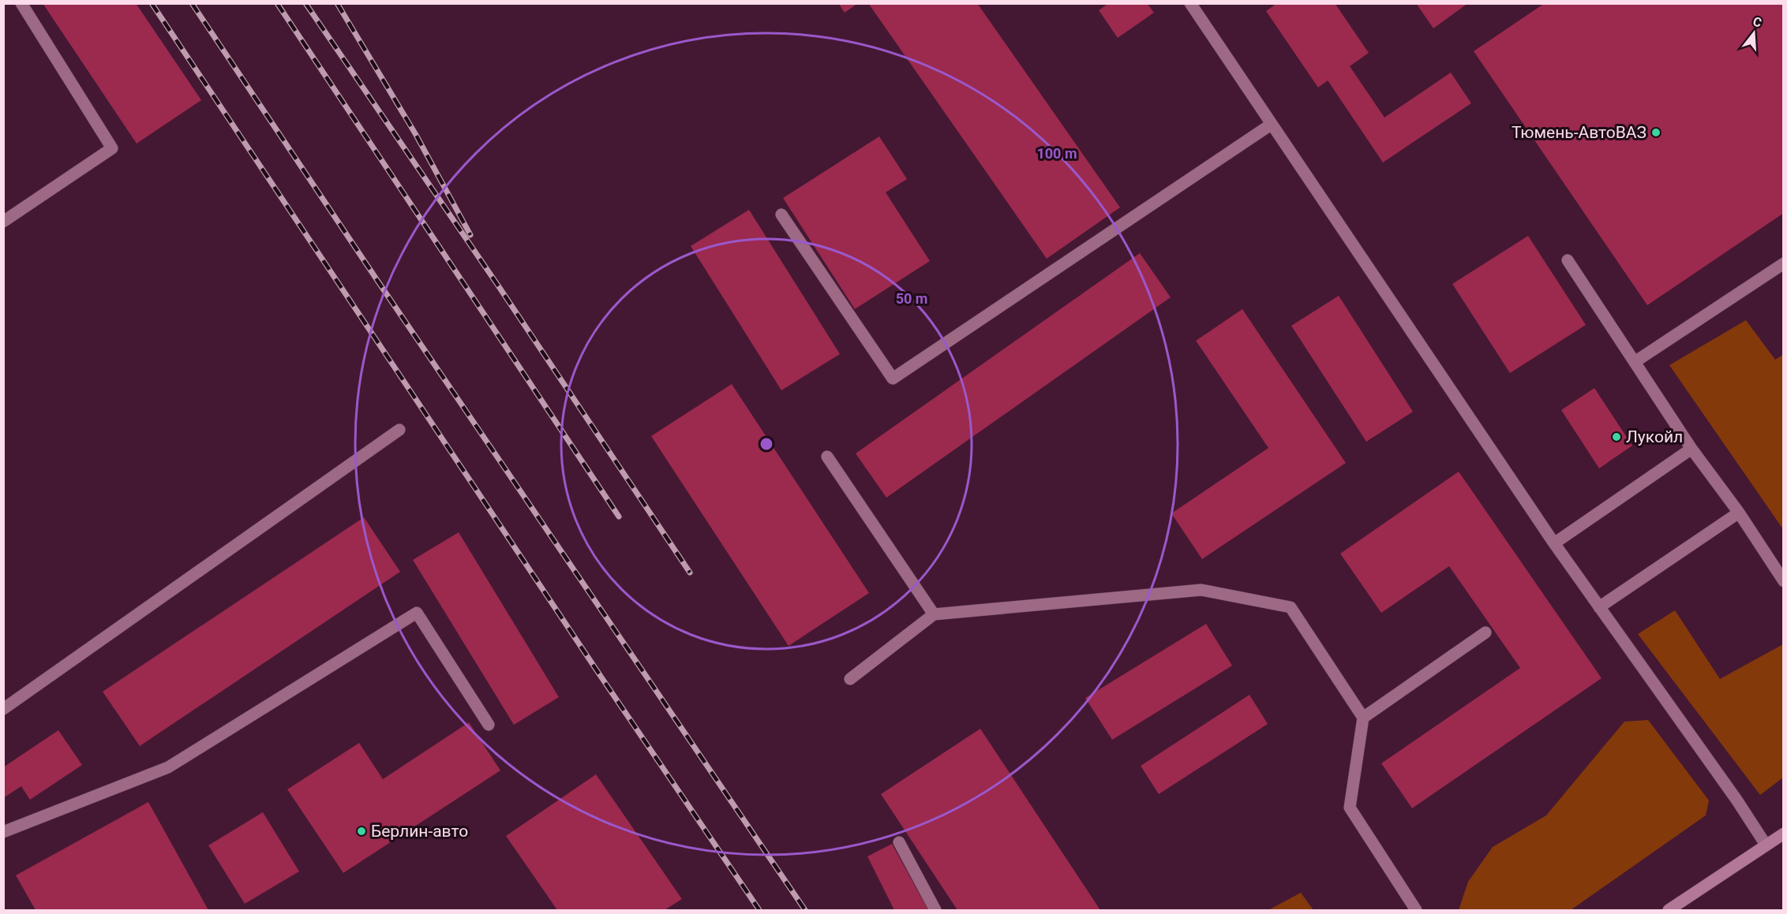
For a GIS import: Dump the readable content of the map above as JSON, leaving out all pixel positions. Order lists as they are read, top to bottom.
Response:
{
  "places": ["Тюмень-АвтоВАЗ", "Лукойл", "Берлин-авто"],
  "north": "top",
  "rings": ["100 m", "50 m"]
}
